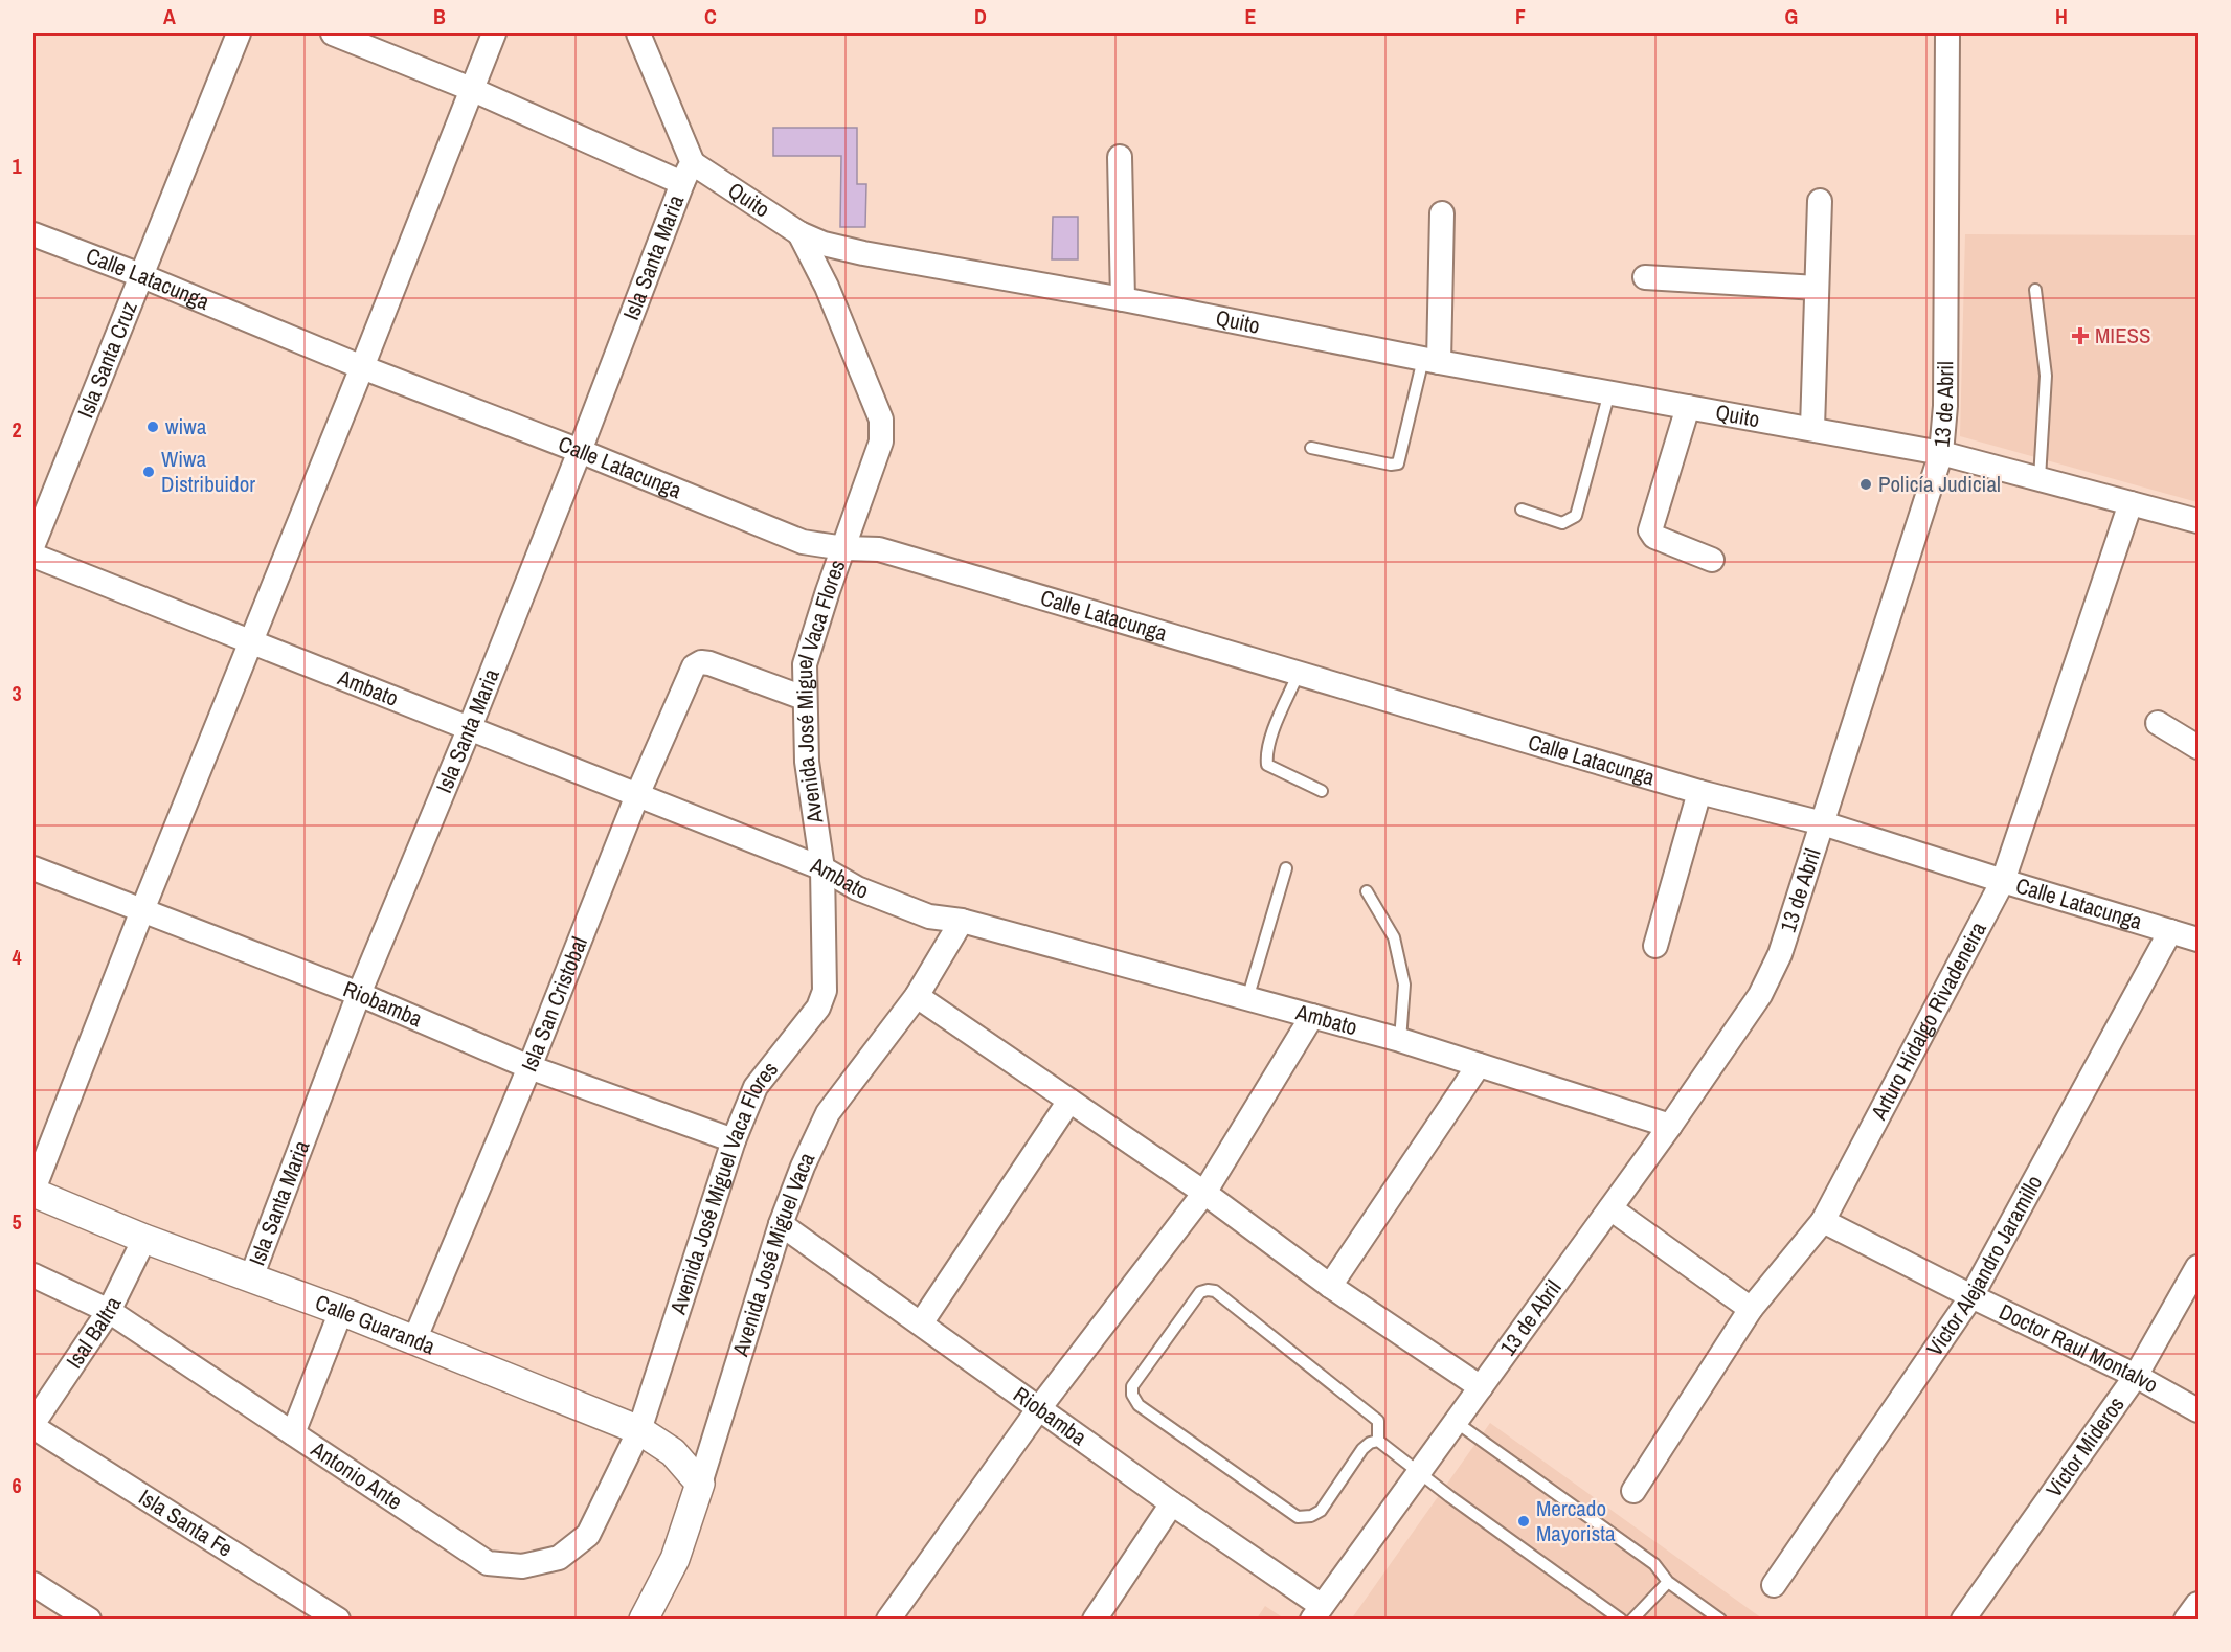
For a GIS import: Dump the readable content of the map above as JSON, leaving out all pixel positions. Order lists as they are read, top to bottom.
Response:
{
  "streets": {
    "street": [
      "Quito",
      "Isla Santa Maria",
      "Calle Latacunga",
      "Isla Santa Cruz",
      "13 de Abril",
      "Ambato",
      "Avenida José Miguel Vaca Flores",
      "Isla San Cristobal",
      "Riobamba",
      "Arturo Hidalgo Rivadeneira",
      "Avenida José Miguel Vaca",
      "Victor Alejandro Jaramillo",
      "Calle Guaranda",
      "Isal Baltra",
      "Doctor Raul Montalvo",
      "Victor Mideros",
      "Antonio Ante",
      "Isla Santa Fe"
    ]
  },
  "crossings": [
    ["Quito", "Isla Santa Maria"],
    ["Quito", "13 de Abril"],
    ["Quito", "Avenida José Miguel Vaca Flores"],
    ["Quito", "Arturo Hidalgo Rivadeneira"],
    ["Isla Santa Maria", "Calle Latacunga"],
    ["Isla Santa Maria", "Ambato"],
    ["Isla Santa Maria", "Riobamba"],
    ["Isla Santa Maria", "Calle Guaranda"],
    ["Calle Latacunga", "Isla Santa Cruz"],
    ["Calle Latacunga", "13 de Abril"],
    ["Calle Latacunga", "Avenida José Miguel Vaca Flores"],
    ["Calle Latacunga", "Arturo Hidalgo Rivadeneira"],
    ["Calle Latacunga", "Victor Alejandro Jaramillo"],
    ["13 de Abril", "Ambato"],
    ["13 de Abril", "Riobamba"],
    ["Ambato", "Avenida José Miguel Vaca Flores"],
    ["Ambato", "Isla San Cristobal"],
    ["Ambato", "Avenida José Miguel Vaca"],
    ["Avenida José Miguel Vaca Flores", "Isla San Cristobal"],
    ["Avenida José Miguel Vaca Flores", "Riobamba"],
    ["Avenida José Miguel Vaca Flores", "Calle Guaranda"],
    ["Avenida José Miguel Vaca Flores", "Antonio Ante"],
    ["Isla San Cristobal", "Riobamba"],
    ["Isla San Cristobal", "Calle Guaranda"],
    ["Riobamba", "Avenida José Miguel Vaca"],
    ["Arturo Hidalgo Rivadeneira", "Doctor Raul Montalvo"],
    ["Avenida José Miguel Vaca", "Calle Guaranda"],
    ["Victor Alejandro Jaramillo", "Doctor Raul Montalvo"],
    ["Calle Guaranda", "Isal Baltra"],
    ["Calle Guaranda", "Antonio Ante"],
    ["Isal Baltra", "Antonio Ante"],
    ["Isal Baltra", "Isla Santa Fe"],
    ["Doctor Raul Montalvo", "Victor Mideros"]
  ],
  "places": {
    "health": ["MIESS"],
    "other": [
      "wiwa",
      "Wiwa Distribuidor",
      "Policía Judicial",
      "Mercado Mayorista"
    ]
  },
  "grid": {
    "columns": [
      "A",
      "B",
      "C",
      "D",
      "E",
      "F",
      "G",
      "H"
    ],
    "rows": [
      "1",
      "2",
      "3",
      "4",
      "5",
      "6"
    ]
  }
}
